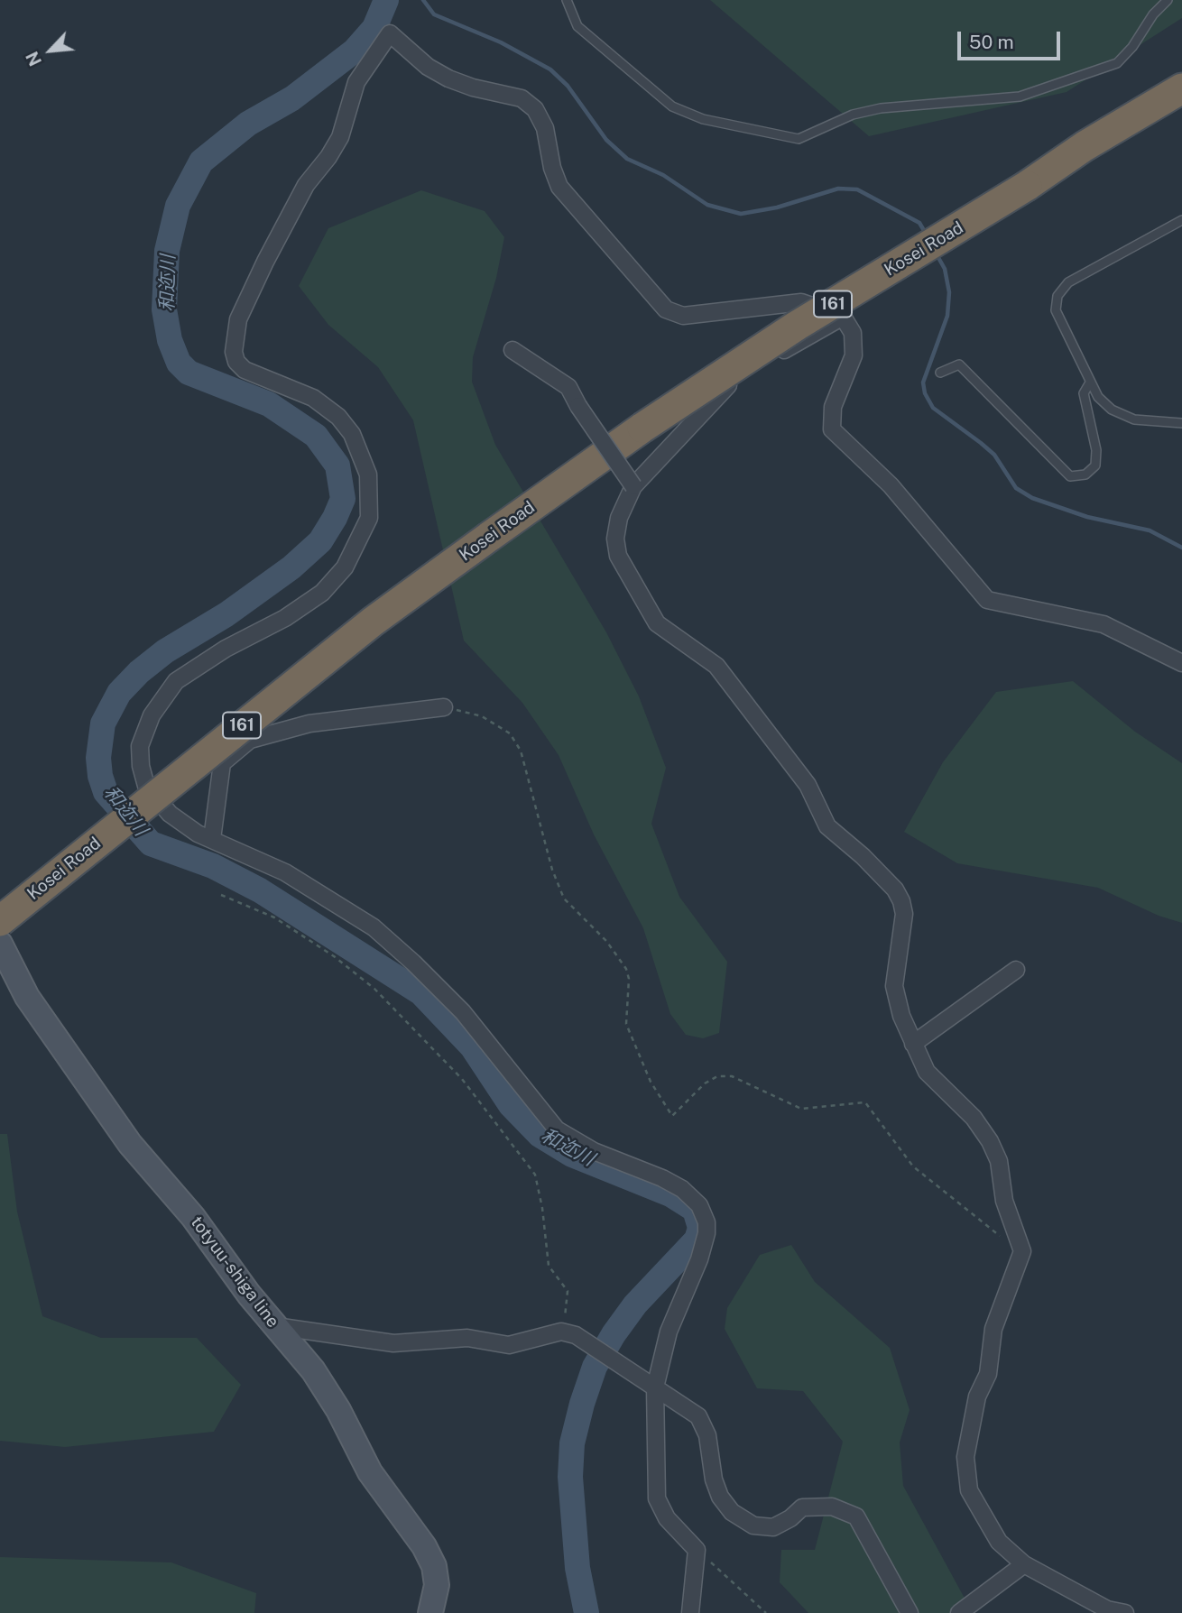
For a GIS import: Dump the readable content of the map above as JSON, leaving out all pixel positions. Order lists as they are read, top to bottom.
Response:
{
  "streets": {
    "highway": ["Kosei Road", "161"],
    "main road": ["totyuu-shiga line"]
  },
  "water": ["和迩川"],
  "scale_bar": "50 m",
  "north": "bottom left"
}
